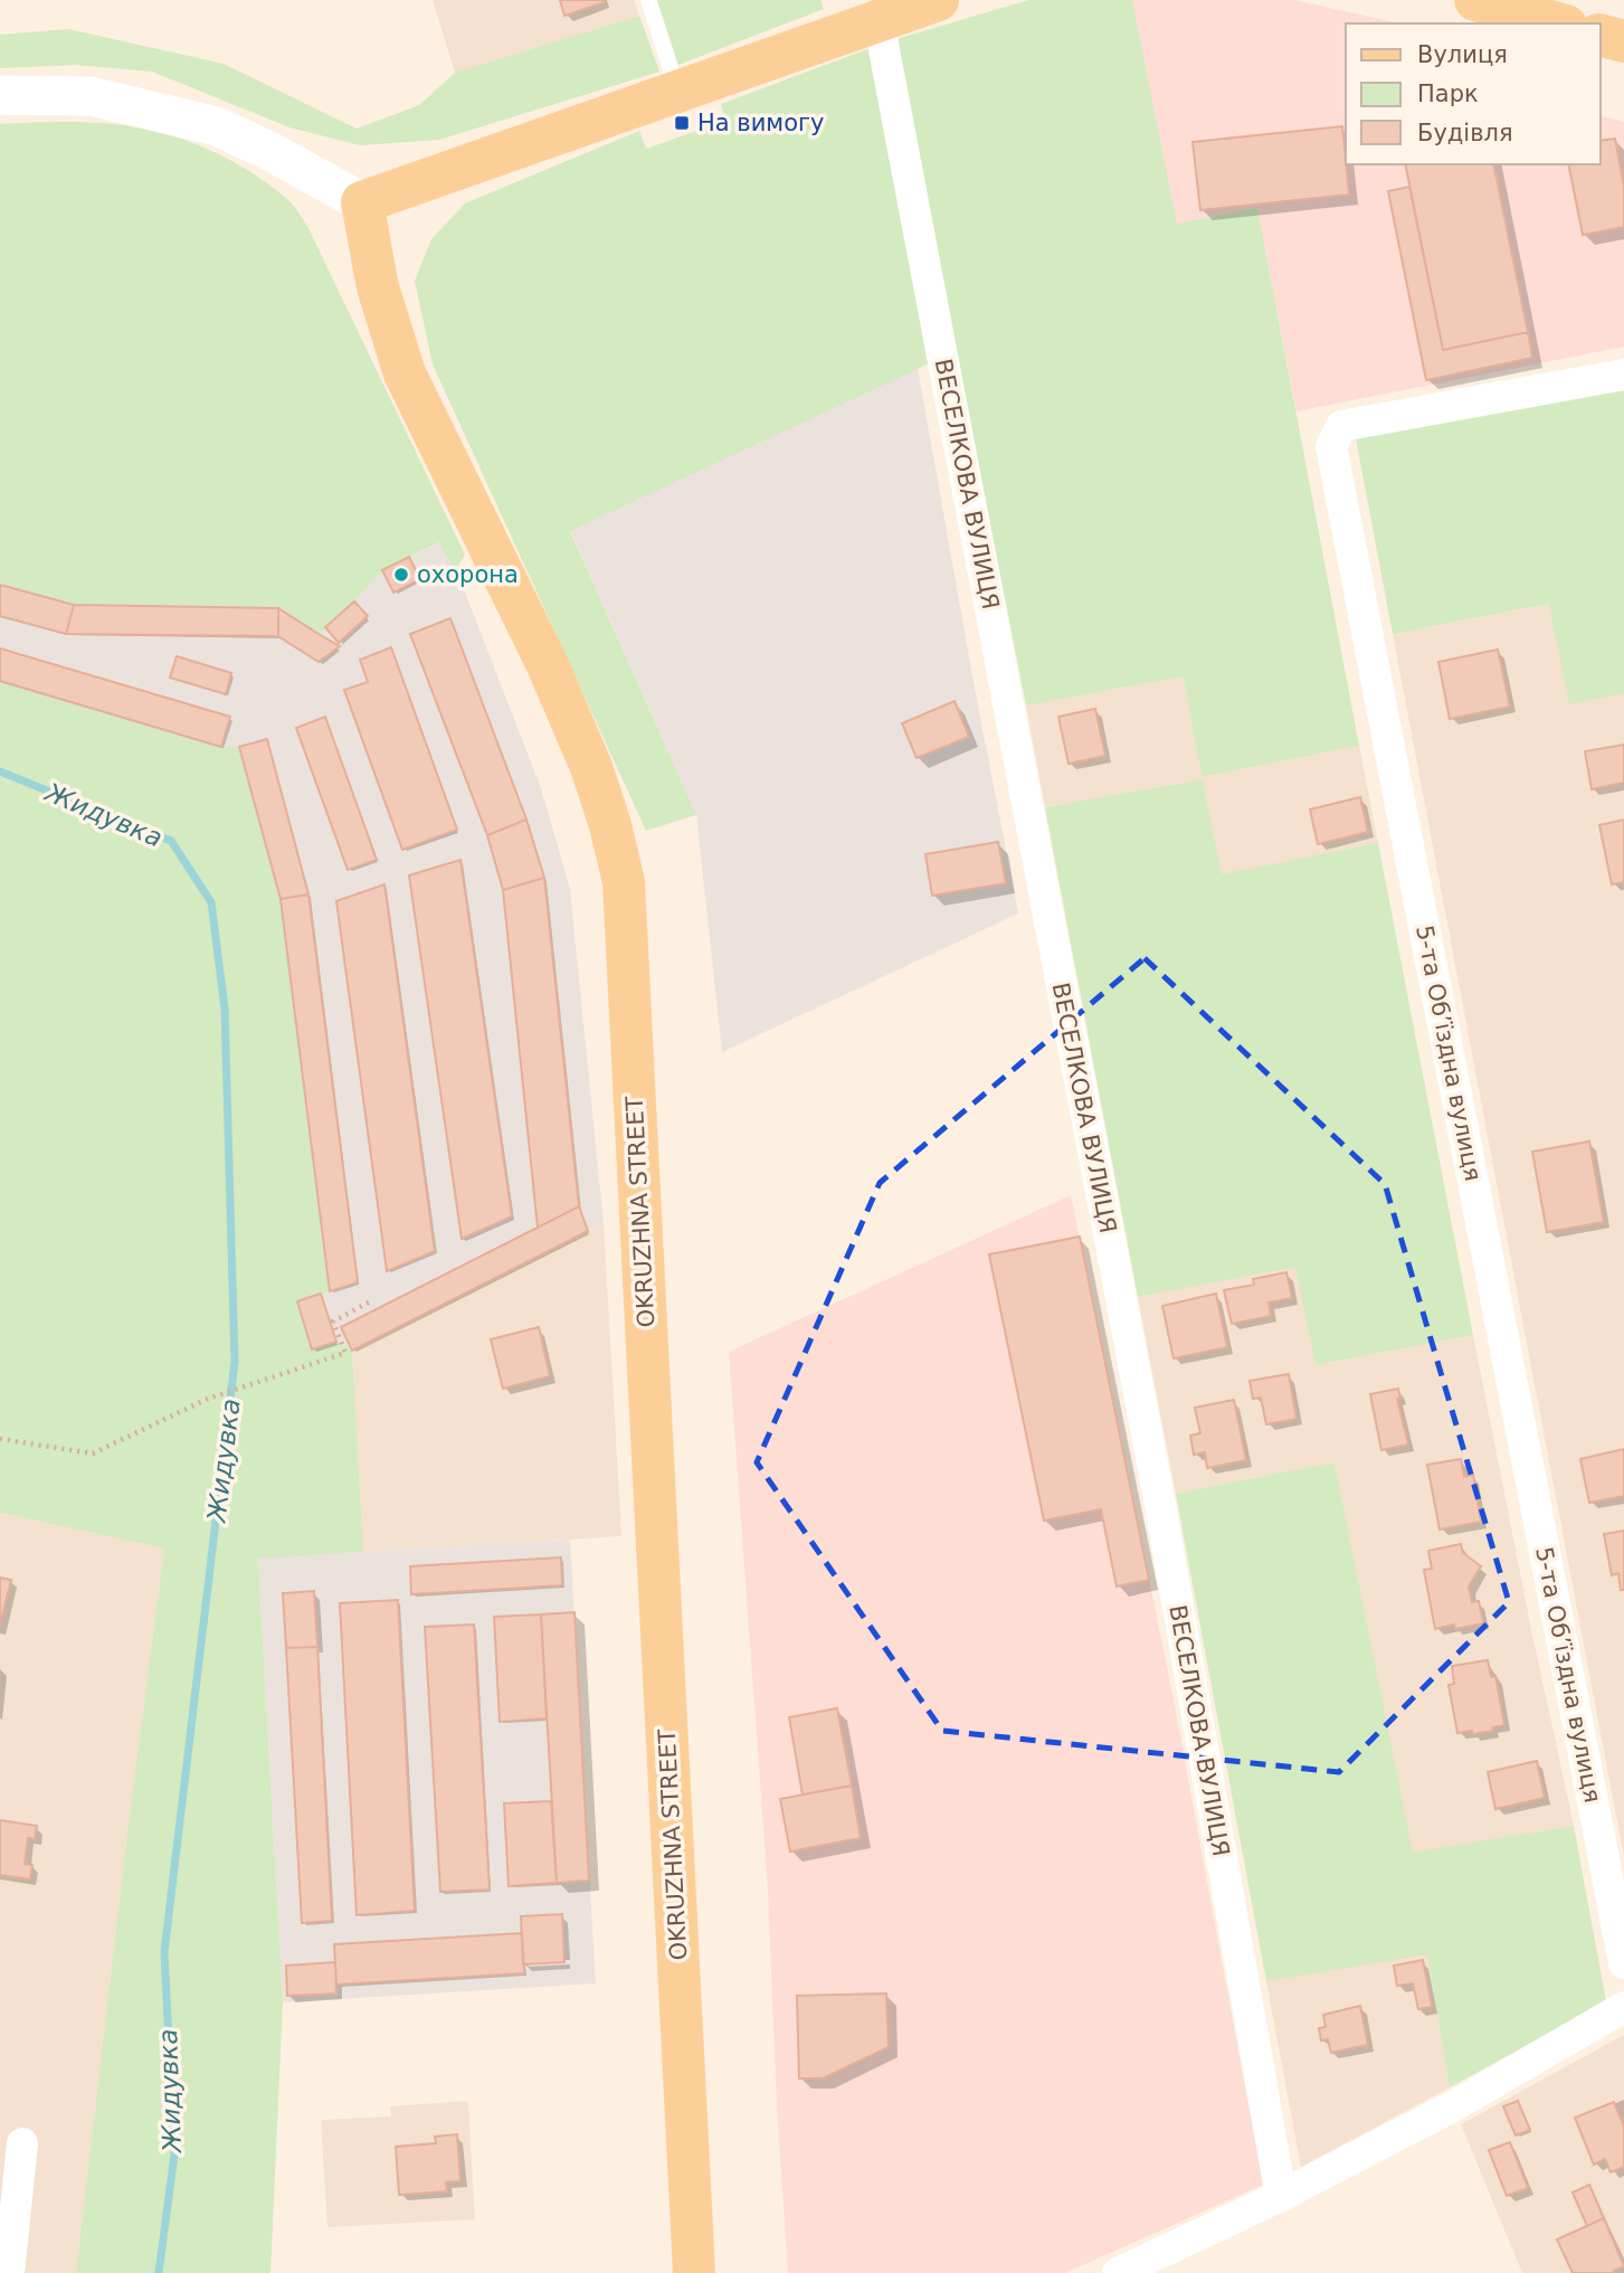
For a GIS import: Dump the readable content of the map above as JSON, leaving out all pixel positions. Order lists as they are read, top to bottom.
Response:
{
  "streets": {
    "main road": ["OKRUZHNA STREET"],
    "street": ["ВЕСЕЛКОВА ВУЛИЦЯ", "5-та Обʼїздна вулиця"]
  },
  "water": ["Жидувка"],
  "places": {
    "transit": ["На вимогу"],
    "other": ["охорона"]
  },
  "legend": ["Вулиця", "Парк", "Будівля"]
}
